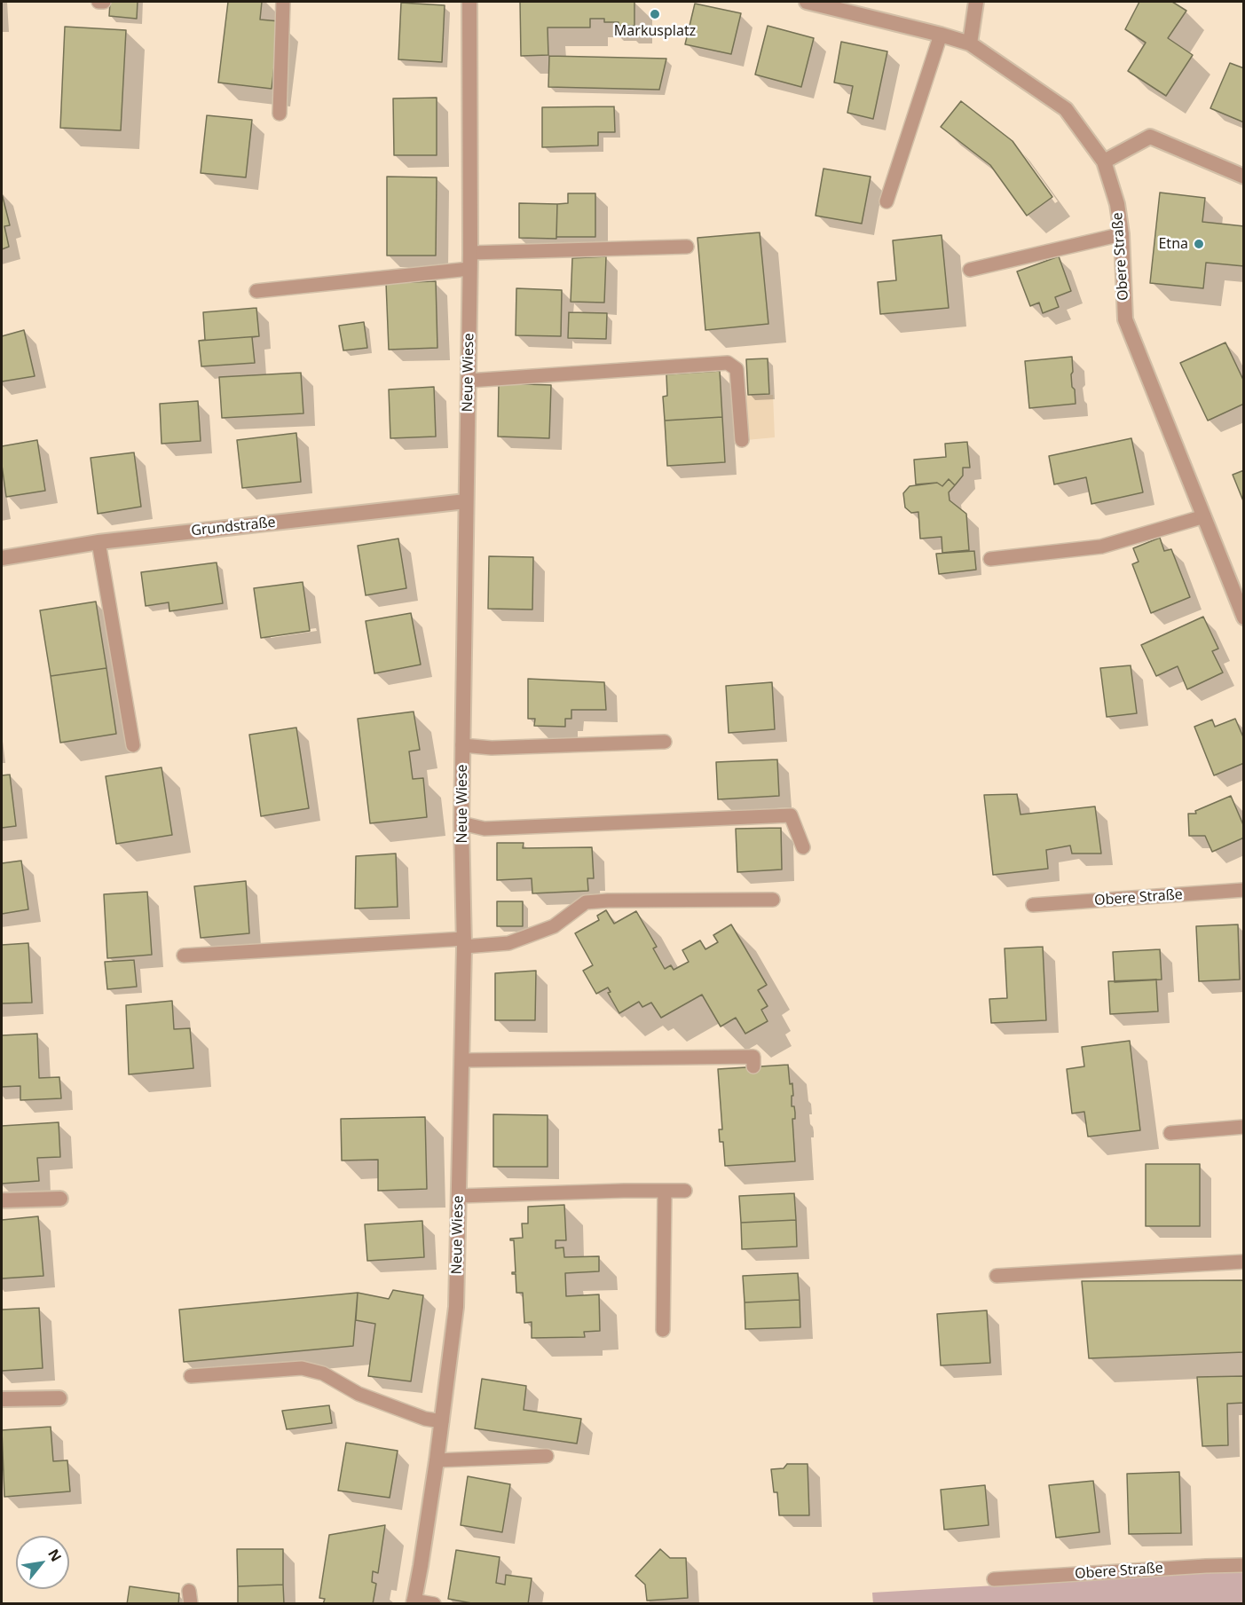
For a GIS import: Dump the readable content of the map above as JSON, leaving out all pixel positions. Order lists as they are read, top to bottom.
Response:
{
  "streets": {
    "street": ["Obere Straße", "Neue Wiese", "Grundstraße"]
  },
  "crossings": [
    ["Neue Wiese", "Grundstraße"]
  ],
  "places": ["Markusplatz", "Etna"],
  "north": "top right"
}
